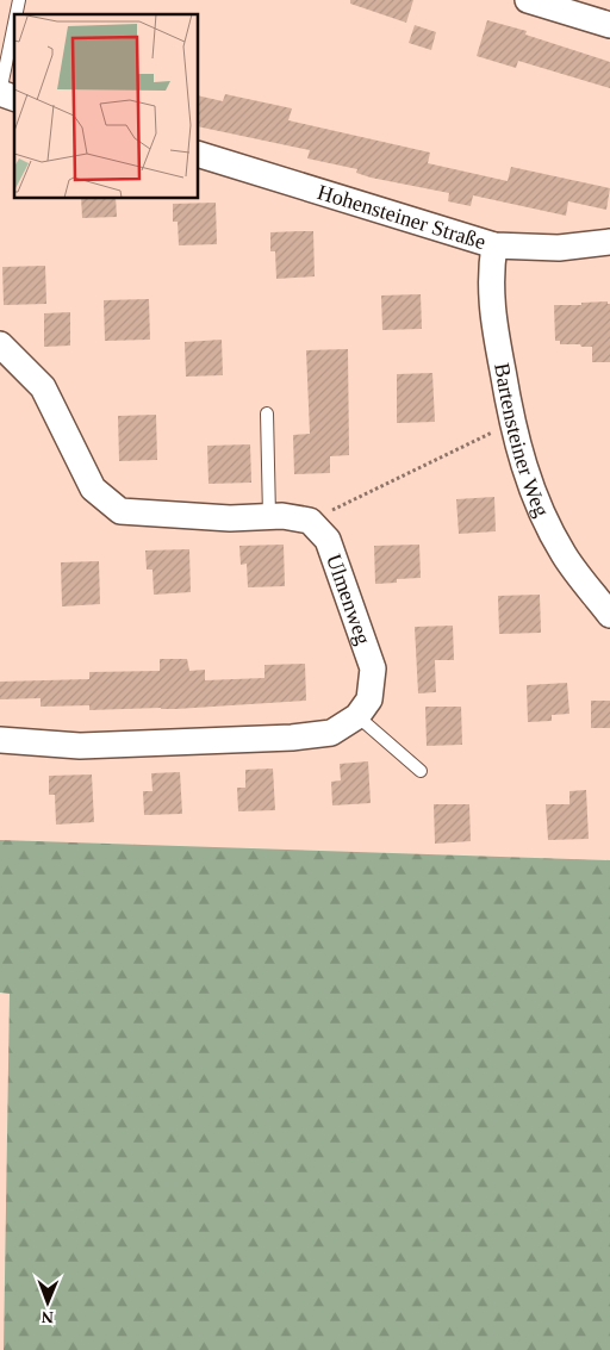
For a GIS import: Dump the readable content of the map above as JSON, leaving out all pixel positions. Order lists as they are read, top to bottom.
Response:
{
  "streets": {
    "street": ["Hohensteiner Straße", "Bartensteiner Weg", "Ulmenweg"]
  },
  "crossings": [
    ["Hohensteiner Straße", "Bartensteiner Weg"]
  ],
  "north": "bottom"
}
